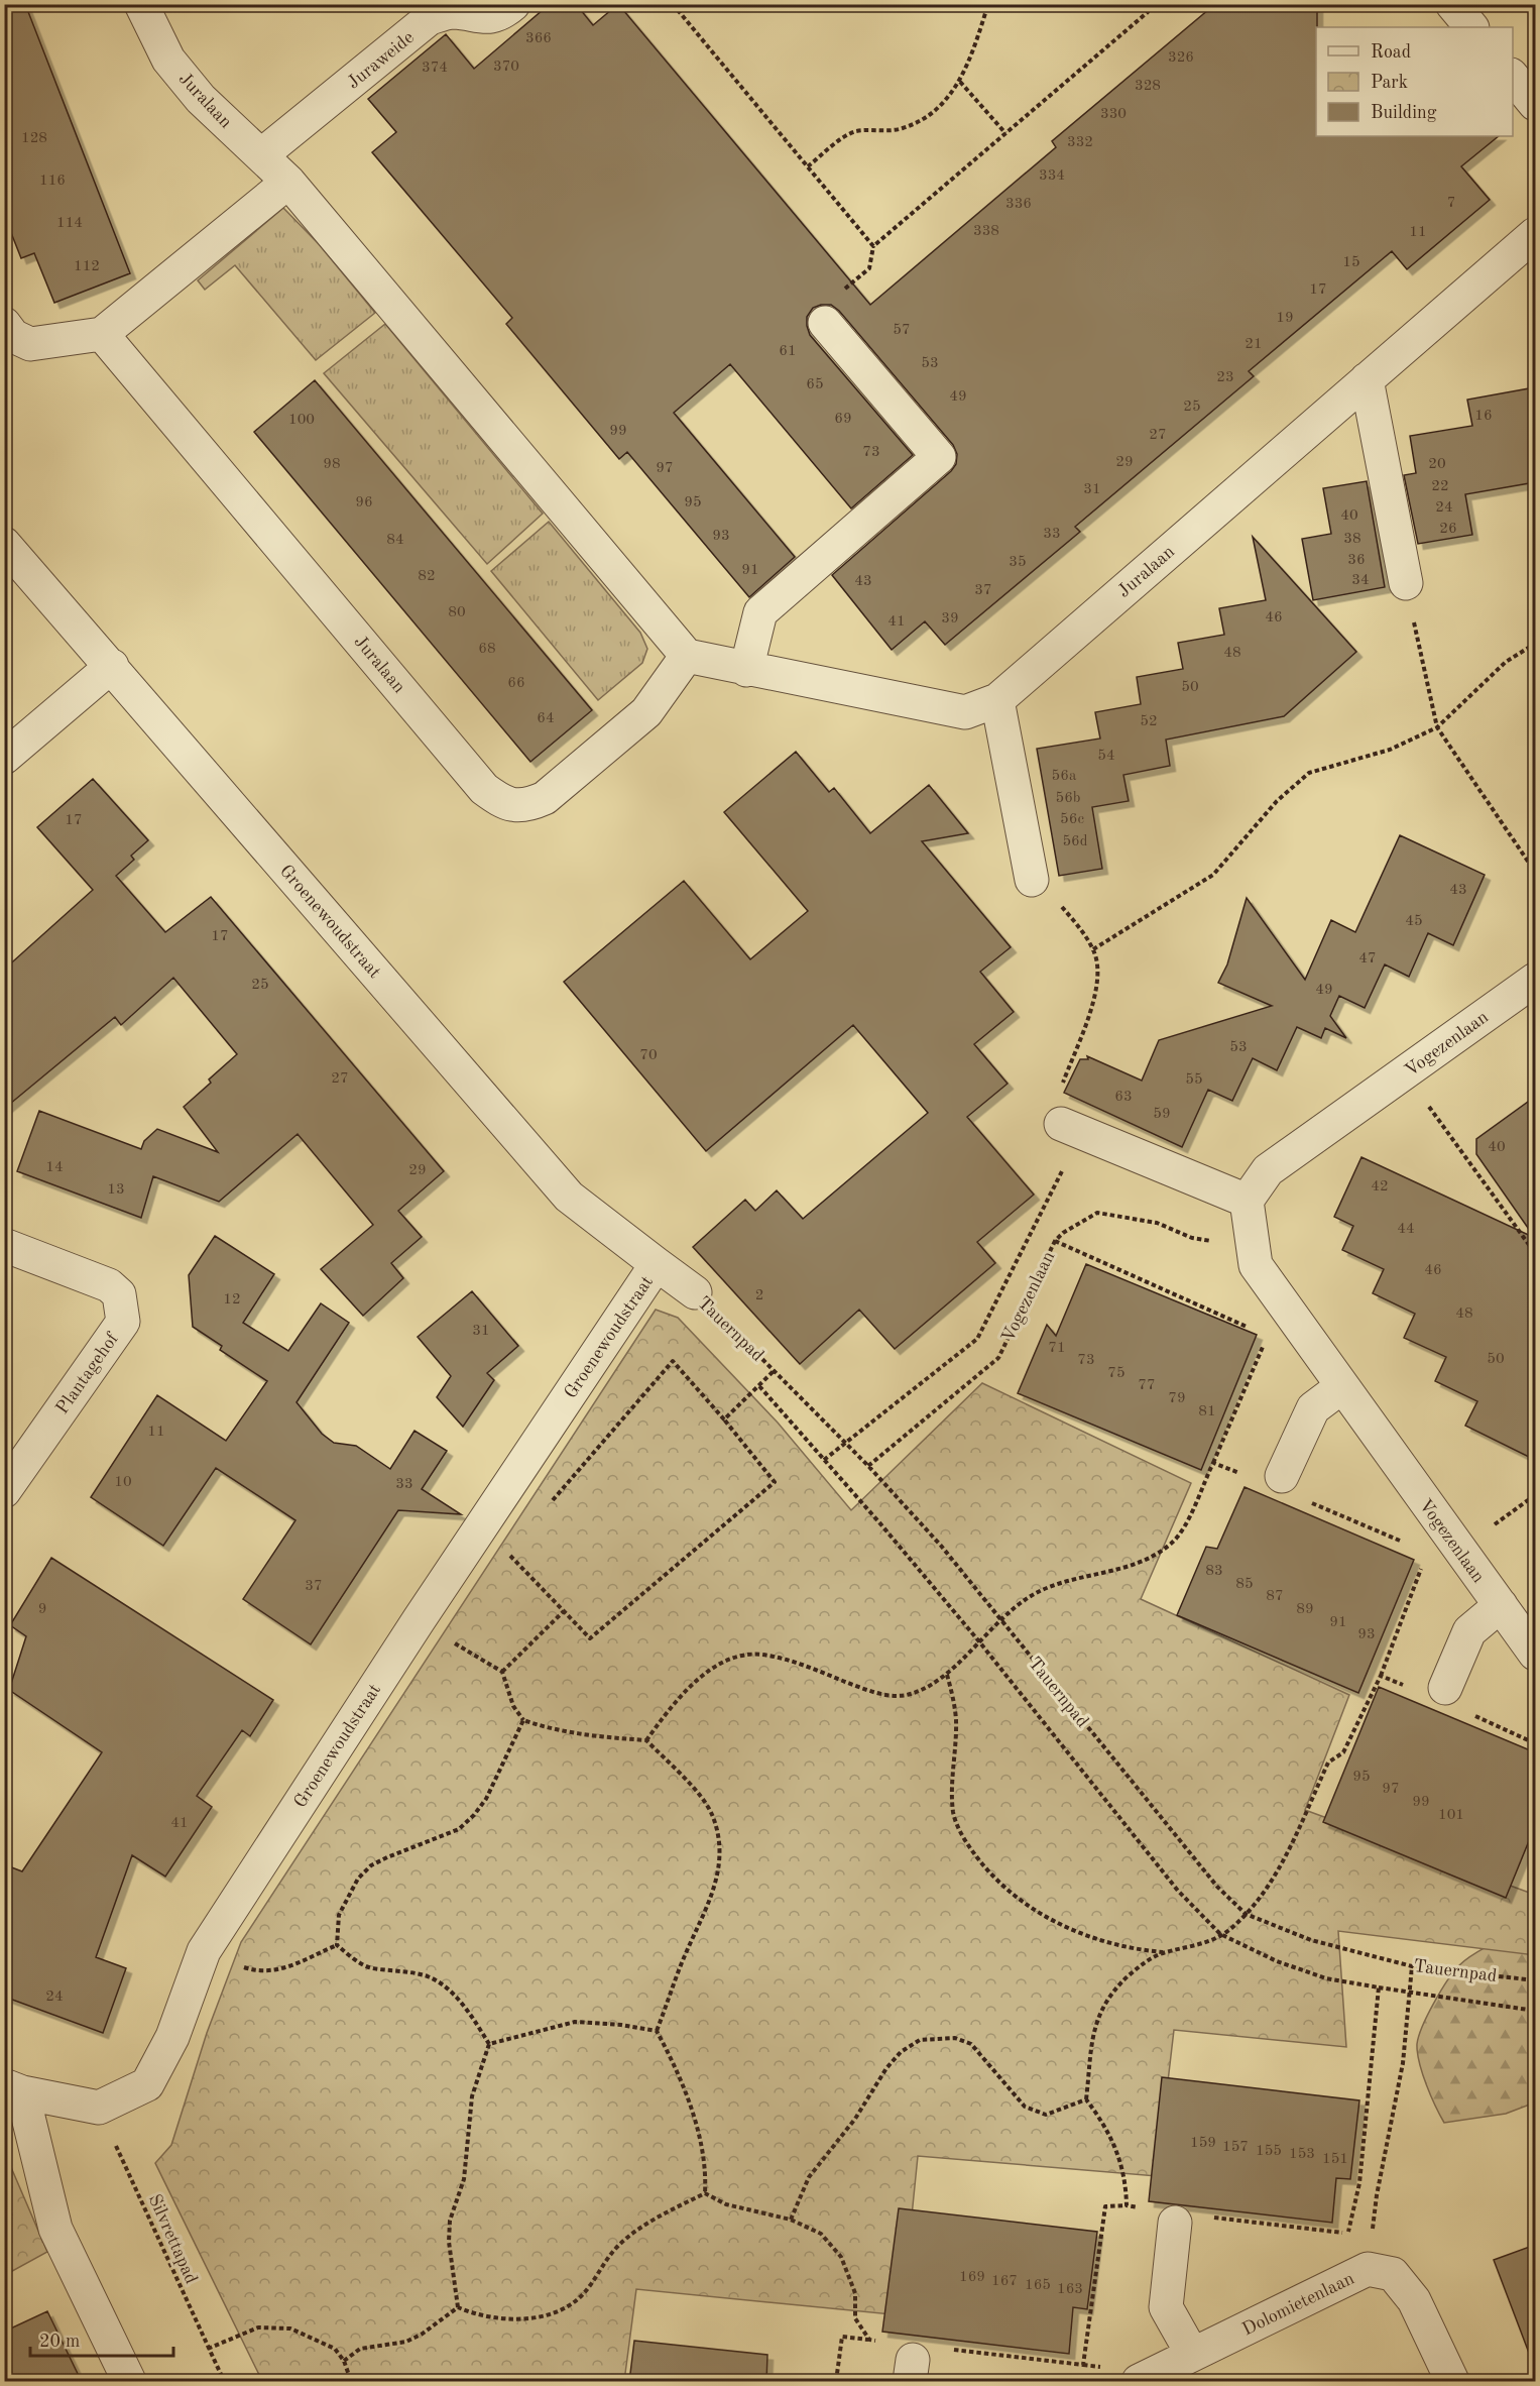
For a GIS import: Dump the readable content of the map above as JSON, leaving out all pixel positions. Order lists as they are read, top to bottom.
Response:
{
  "streets": {
    "street": [
      "Juraweide",
      "Juralaan",
      "Groenewoudstraat",
      "Vogezenlaan",
      "Tauernpad",
      "Plantagehof",
      "Dolomietenlaan"
    ],
    "path": ["Silvrettapad"]
  },
  "crossings": [
    ["Juraweide", "Juralaan"],
    ["Groenewoudstraat", "Tauernpad"],
    ["Groenewoudstraat", "Silvrettapad"],
    ["Vogezenlaan", "Tauernpad"]
  ],
  "house_numbers": [
    "366",
    "326",
    "370",
    "374",
    "328",
    "330",
    "128",
    "332",
    "334",
    "116",
    "7",
    "336",
    "114",
    "338",
    "11",
    "15",
    "112",
    "17",
    "19",
    "57",
    "21",
    "61",
    "53",
    "23",
    "65",
    "49",
    "25",
    "16",
    "69",
    "100",
    "99",
    "27",
    "73",
    "29",
    "98",
    "20",
    "97",
    "22",
    "31",
    "96",
    "95",
    "24",
    "40",
    "26",
    "33",
    "93",
    "38",
    "84",
    "36",
    "35",
    "91",
    "82",
    "34",
    "43",
    "37",
    "80",
    "46",
    "39",
    "41",
    "68",
    "48",
    "66",
    "50",
    "64",
    "52",
    "54",
    "56a",
    "56b",
    "56c",
    "17",
    "56d",
    "43",
    "45",
    "17",
    "47",
    "25",
    "49",
    "53",
    "70",
    "27",
    "55",
    "63",
    "59",
    "40",
    "14",
    "29",
    "42",
    "13",
    "44",
    "46",
    "2",
    "12",
    "48",
    "31",
    "71",
    "50",
    "73",
    "75",
    "77",
    "79",
    "81",
    "11",
    "10",
    "33",
    "83",
    "85",
    "37",
    "87",
    "9",
    "89",
    "91",
    "93",
    "95",
    "97",
    "99",
    "101",
    "41",
    "24",
    "159",
    "157",
    "155",
    "153",
    "151",
    "169",
    "167",
    "165",
    "163"
  ],
  "legend": ["Road", "Park", "Building"],
  "scale_bar": "20 m"
}
